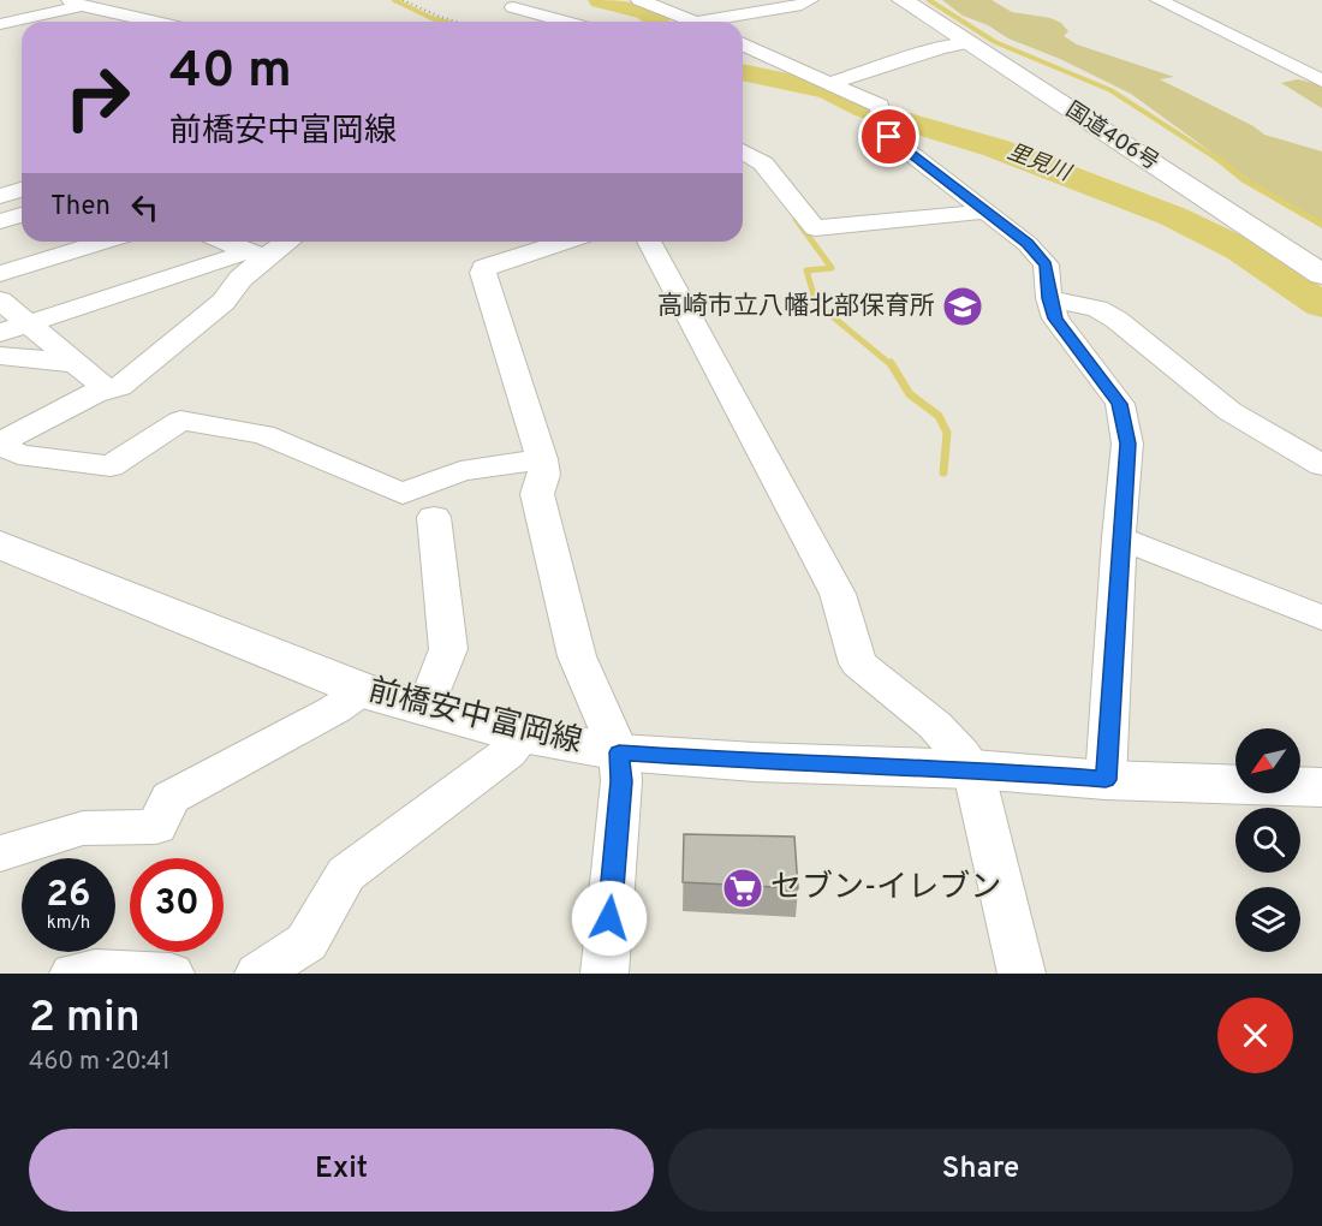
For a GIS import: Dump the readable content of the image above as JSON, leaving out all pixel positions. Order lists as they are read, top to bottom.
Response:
{
  "streets": {
    "main road": ["国道406号", "前橋安中富岡線"]
  },
  "water": ["里見川"],
  "places": {
    "school or university": ["高崎市立八幡北部保育所"],
    "supermarket": ["セブン-イレブン"]
  },
  "north": "bottom left",
  "page": {
    "turn": ["40 m", "前橋安中富岡線"],
    "then": "Then",
    "speed": "26 km/h",
    "limit": "30",
    "heading": ["2 min", "460 m · 20:41"],
    "buttons": ["Exit", "Share"]
  }
}
